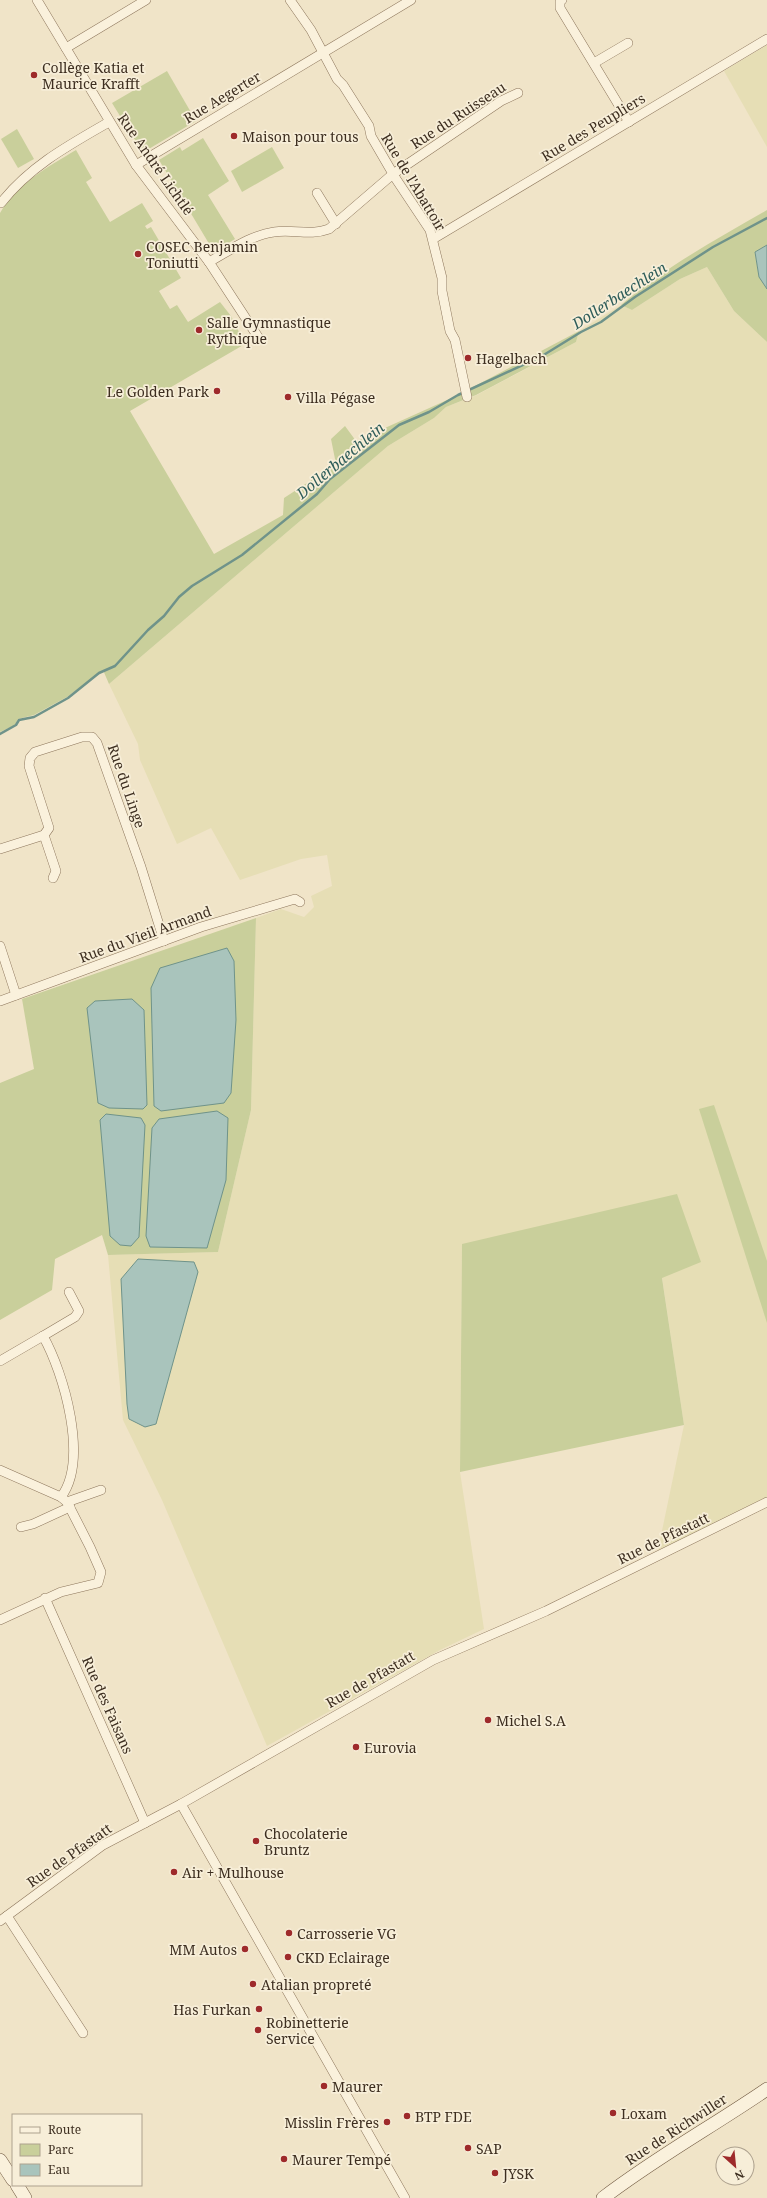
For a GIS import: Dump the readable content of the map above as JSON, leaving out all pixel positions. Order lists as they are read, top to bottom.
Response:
{
  "streets": {
    "main road": ["Rue de Richwiller"],
    "street": [
      "Rue Aegerter",
      "Rue du Ruisseau",
      "Rue des Peupliers",
      "Rue André Lichtlé",
      "Rue de l'Abattoir",
      "Rue du Linge",
      "Rue du Vieil Armand",
      "Rue de Pfastatt",
      "Rue des Faisans"
    ]
  },
  "crossings": [
    ["Rue Aegerter", "Rue André Lichtlé"],
    ["Rue Aegerter", "Rue de l'Abattoir"],
    ["Rue du Ruisseau", "Rue André Lichtlé"],
    ["Rue du Ruisseau", "Rue de l'Abattoir"],
    ["Rue des Peupliers", "Rue de l'Abattoir"],
    ["Rue du Linge", "Rue du Vieil Armand"],
    ["Rue de Pfastatt", "Rue des Faisans"]
  ],
  "water": ["Dollerbaechlein"],
  "places": [
    "Collège Katia et Maurice Krafft",
    "Maison pour tous",
    "COSEC Benjamin Toniutti",
    "Salle Gymnastique Rythique",
    "Hagelbach",
    "Le Golden Park",
    "Villa Pégase",
    "Michel S.A",
    "Eurovia",
    "Chocolaterie Bruntz",
    "Air + Mulhouse",
    "Carrosserie VG",
    "MM Autos",
    "CKD Eclairage",
    "Atalian propreté",
    "Has Furkan",
    "Robinetterie Service",
    "Maurer",
    "Loxam",
    "BTP FDE",
    "Misslin Frères",
    "SAP",
    "Maurer Tempé",
    "JYSK"
  ],
  "legend": ["Route", "Parc", "Eau"],
  "north": "bottom right"
}
